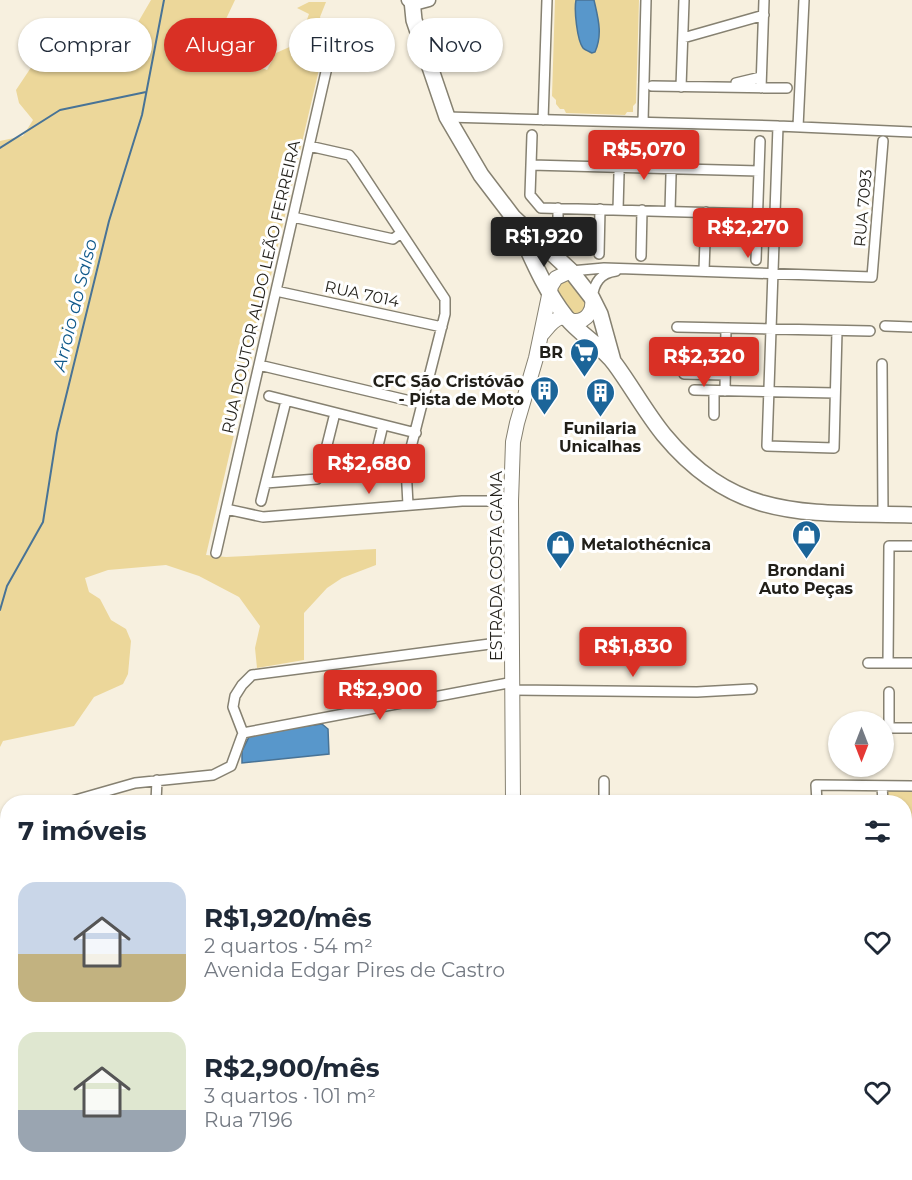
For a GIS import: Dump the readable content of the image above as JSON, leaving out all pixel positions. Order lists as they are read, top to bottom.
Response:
{
  "streets": {
    "main road": ["ESTRADA COSTA GAMA"],
    "street": ["RUA 7093", "RUA DOUTOR ALDO LEÃO FERREIRA", "RUA 7014"]
  },
  "crossings": [
    ["RUA DOUTOR ALDO LEÃO FERREIRA", "RUA 7014"]
  ],
  "water": ["Arroio do Salso"],
  "places": {
    "supermarket": ["BR"],
    "building": ["CFC São Cristóvão - Pista de Moto", "Funilaria Unicalhas"],
    "shop": ["Brondani Auto Peças", "Metalothécnica"]
  },
  "north": "bottom",
  "page": {
    "chip": [
      "Comprar",
      "Alugar",
      "Filtros",
      "Novo"
    ],
    "price": [
      "R$5,070",
      "R$2,270",
      "R$1,920",
      "R$2,320",
      "R$2,680",
      "R$1,830",
      "R$2,900"
    ],
    "heading": "7 imóveis",
    "list": [
      {
        "name": "R$1,920/mês",
        "note": "2 quartos · 54 m² · Avenida Edgar Pires de Castro"
      },
      {
        "name": "R$2,900/mês",
        "note": "3 quartos · 101 m² · Rua 7196"
      }
    ]
  }
}
